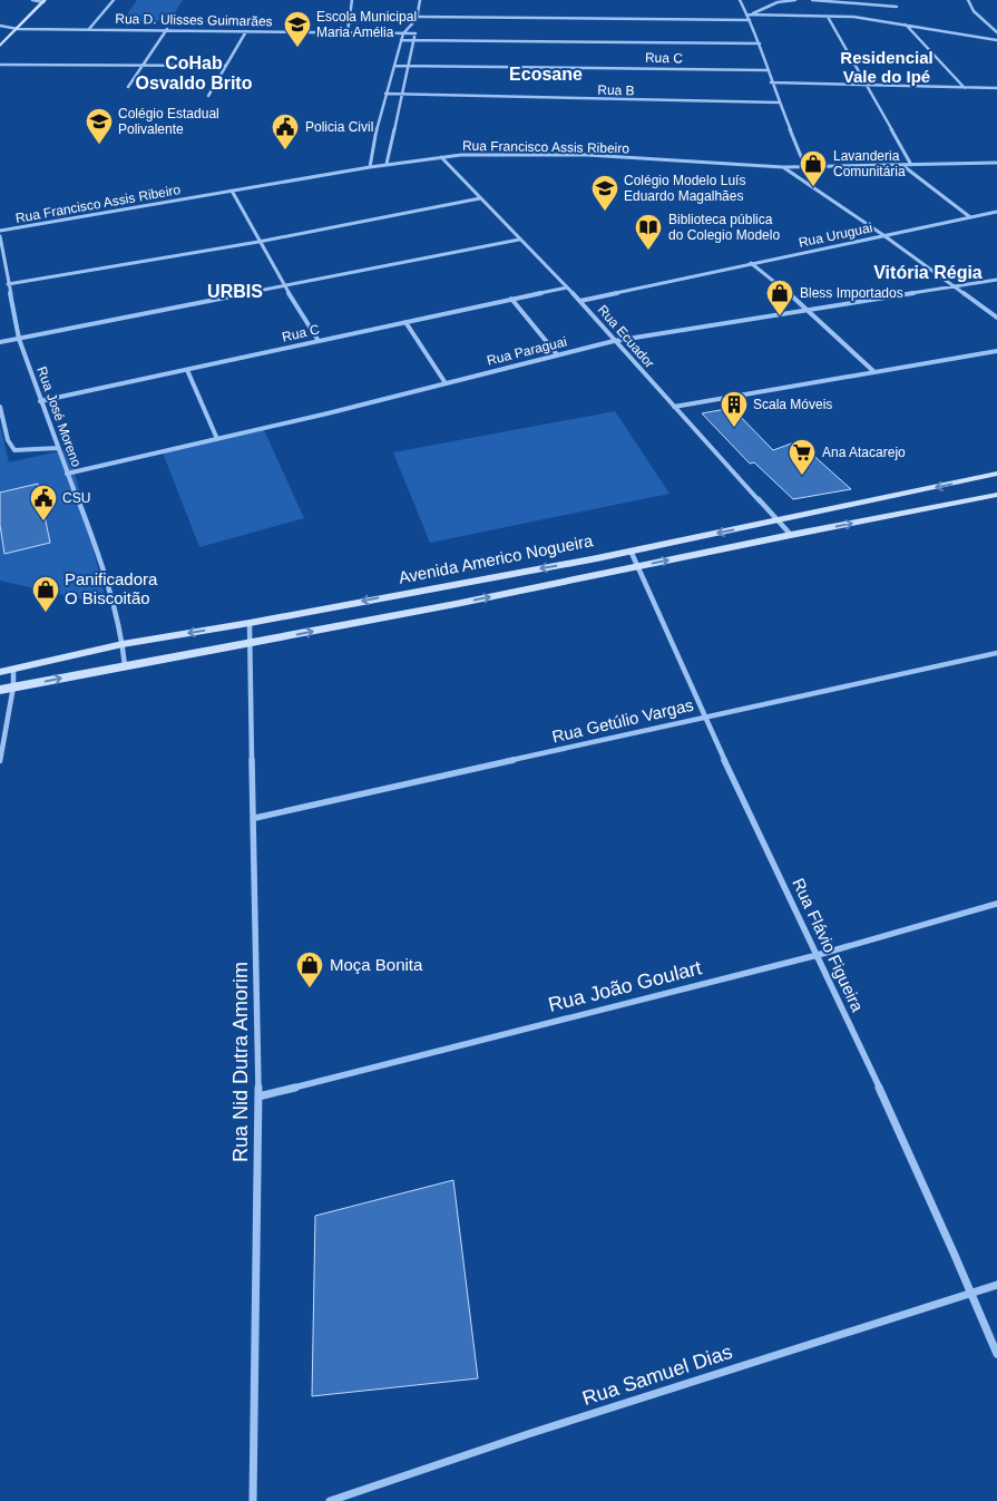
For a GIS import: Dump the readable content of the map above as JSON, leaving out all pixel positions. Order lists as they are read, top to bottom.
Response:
{
  "streets": {
    "street": [
      "Rua D. Ulisses Guimarães",
      "Rua C",
      "Rua B",
      "Rua Francisco Assis Ribeiro",
      "Rua Uruguai",
      "Rua Ecuador",
      "Rua Paraguai",
      "Rua José Moreno",
      "Avenida Americo Nogueira",
      "Rua Getúlio Vargas",
      "Rua Flávio Figueira",
      "Rua João Goulart",
      "Rua Nid Dutra Amorim",
      "Rua Samuel Dias"
    ]
  },
  "crossings": [
    ["Rua C", "Rua Ecuador"],
    ["Rua C", "Rua José Moreno"],
    ["Rua Francisco Assis Ribeiro", "Rua Ecuador"],
    ["Rua Uruguai", "Rua Ecuador"],
    ["Rua Ecuador", "Rua Paraguai"],
    ["Rua Ecuador", "Avenida Americo Nogueira"],
    ["Rua Paraguai", "Rua José Moreno"],
    ["Rua José Moreno", "Avenida Americo Nogueira"],
    ["Avenida Americo Nogueira", "Rua Flávio Figueira"],
    ["Avenida Americo Nogueira", "Rua Nid Dutra Amorim"],
    ["Rua Getúlio Vargas", "Rua Flávio Figueira"],
    ["Rua Getúlio Vargas", "Rua Nid Dutra Amorim"],
    ["Rua Flávio Figueira", "Rua João Goulart"],
    ["Rua Flávio Figueira", "Rua Samuel Dias"],
    ["Rua João Goulart", "Rua Nid Dutra Amorim"]
  ],
  "districts": [
    "Residencial Vale do Ipé",
    "CoHab Osvaldo Brito",
    "Ecosane",
    "Vitória Régia",
    "URBIS"
  ],
  "places": {
    "school or university": ["Escola Municipal Maria Amélia", "Colégio Estadual Polivalente", "Colégio Modelo Luís Eduardo Magalhães"],
    "public building": ["Policia Civil", "CSU"],
    "shop": [
      "Lavanderia Comunitária",
      "Bless Importados",
      "Panificadora O Biscoitão",
      "Moça Bonita"
    ],
    "library": ["Biblioteca pública do Colegio Modelo"],
    "building": ["Scala Móveis"],
    "supermarket": ["Ana Atacarejo"]
  }
}
